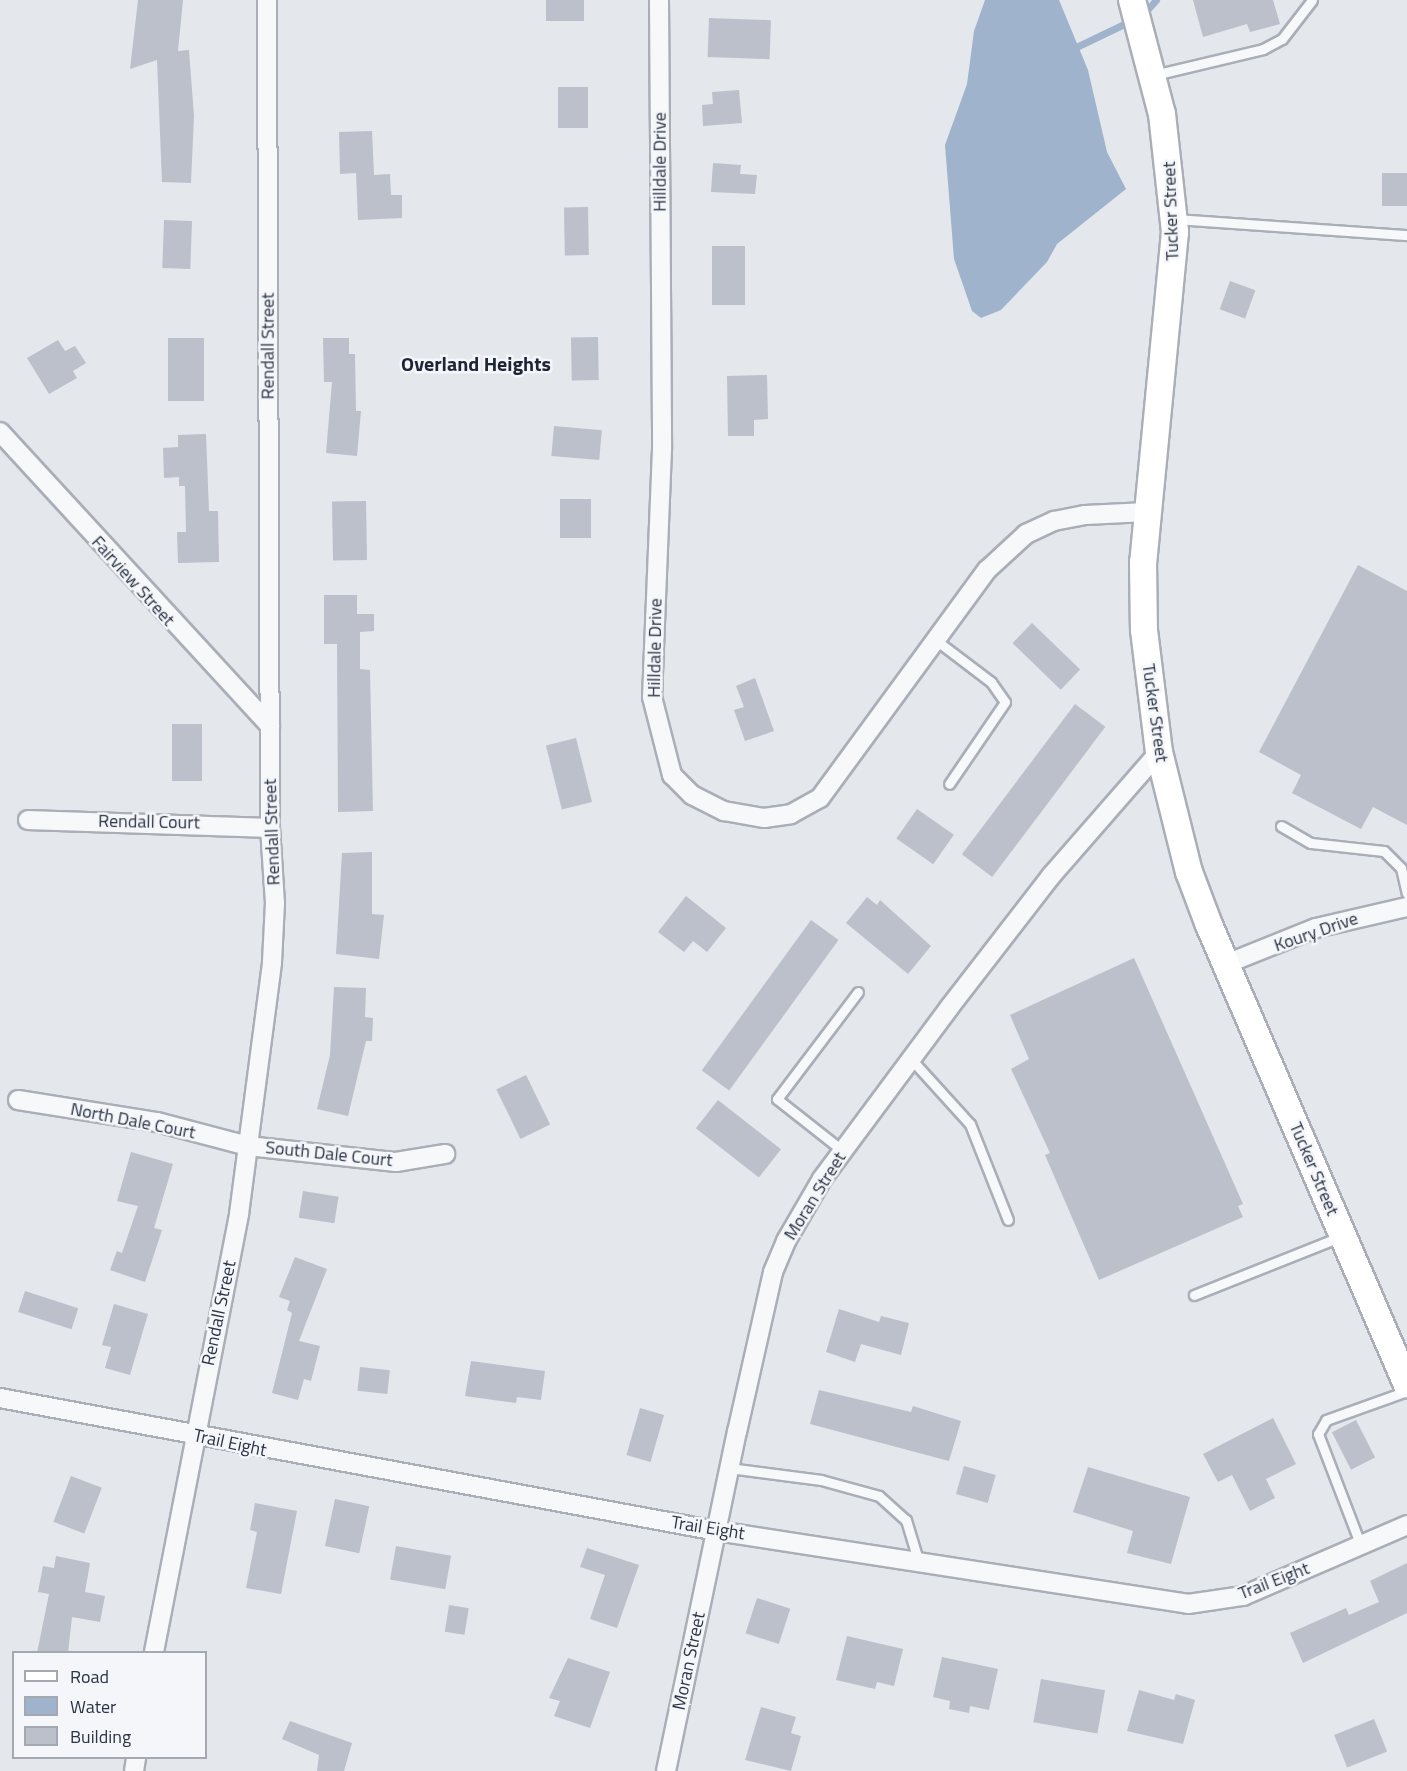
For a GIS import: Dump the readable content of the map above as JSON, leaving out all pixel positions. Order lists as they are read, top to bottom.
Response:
{
  "streets": {
    "street": [
      "Hilldale Drive",
      "Tucker Street",
      "Rendall Street",
      "Fairview Street",
      "Rendall Court",
      "Koury Drive",
      "North Dale Court",
      "South Dale Court",
      "Moran Street",
      "Trail Eight"
    ]
  },
  "crossings": [
    ["Hilldale Drive", "Tucker Street"],
    ["Tucker Street", "Koury Drive"],
    ["Tucker Street", "Moran Street"],
    ["Rendall Street", "Fairview Street"],
    ["Rendall Street", "Rendall Court"],
    ["Rendall Street", "North Dale Court"],
    ["Rendall Street", "South Dale Court"],
    ["Rendall Street", "Trail Eight"],
    ["North Dale Court", "South Dale Court"],
    ["Moran Street", "Trail Eight"]
  ],
  "districts": ["Overland Heights"],
  "legend": ["Road", "Water", "Building"]
}
